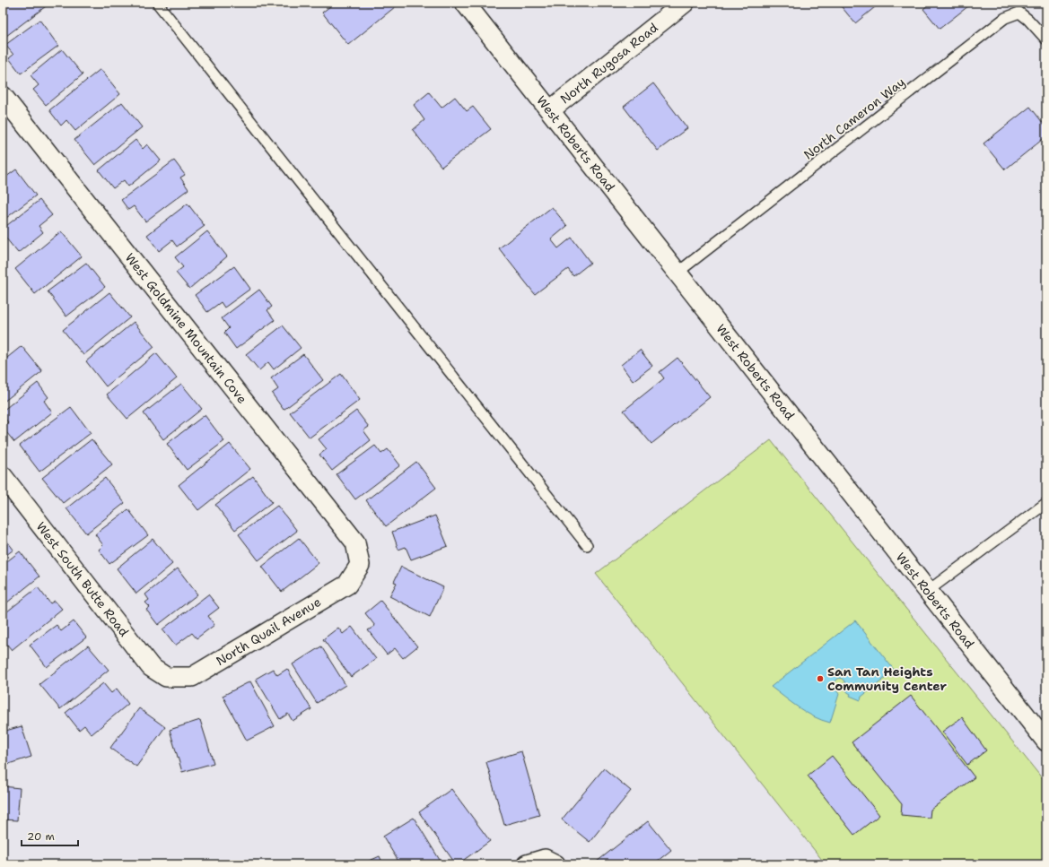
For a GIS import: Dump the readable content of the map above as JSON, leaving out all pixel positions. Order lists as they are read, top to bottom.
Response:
{
  "streets": {
    "street": [
      "North Rugosa Road",
      "West Roberts Road",
      "West Goldmine Mountain Cove",
      "West South Butte Road",
      "North Quail Avenue"
    ],
    "lane": ["North Cameron Way"]
  },
  "crossings": [
    ["North Rugosa Road", "West Roberts Road"],
    ["North Cameron Way", "West Roberts Road"],
    ["West Goldmine Mountain Cove", "North Quail Avenue"],
    ["West South Butte Road", "North Quail Avenue"]
  ],
  "places": ["San Tan Heights Community Center"],
  "scale_bar": "20 m"
}
